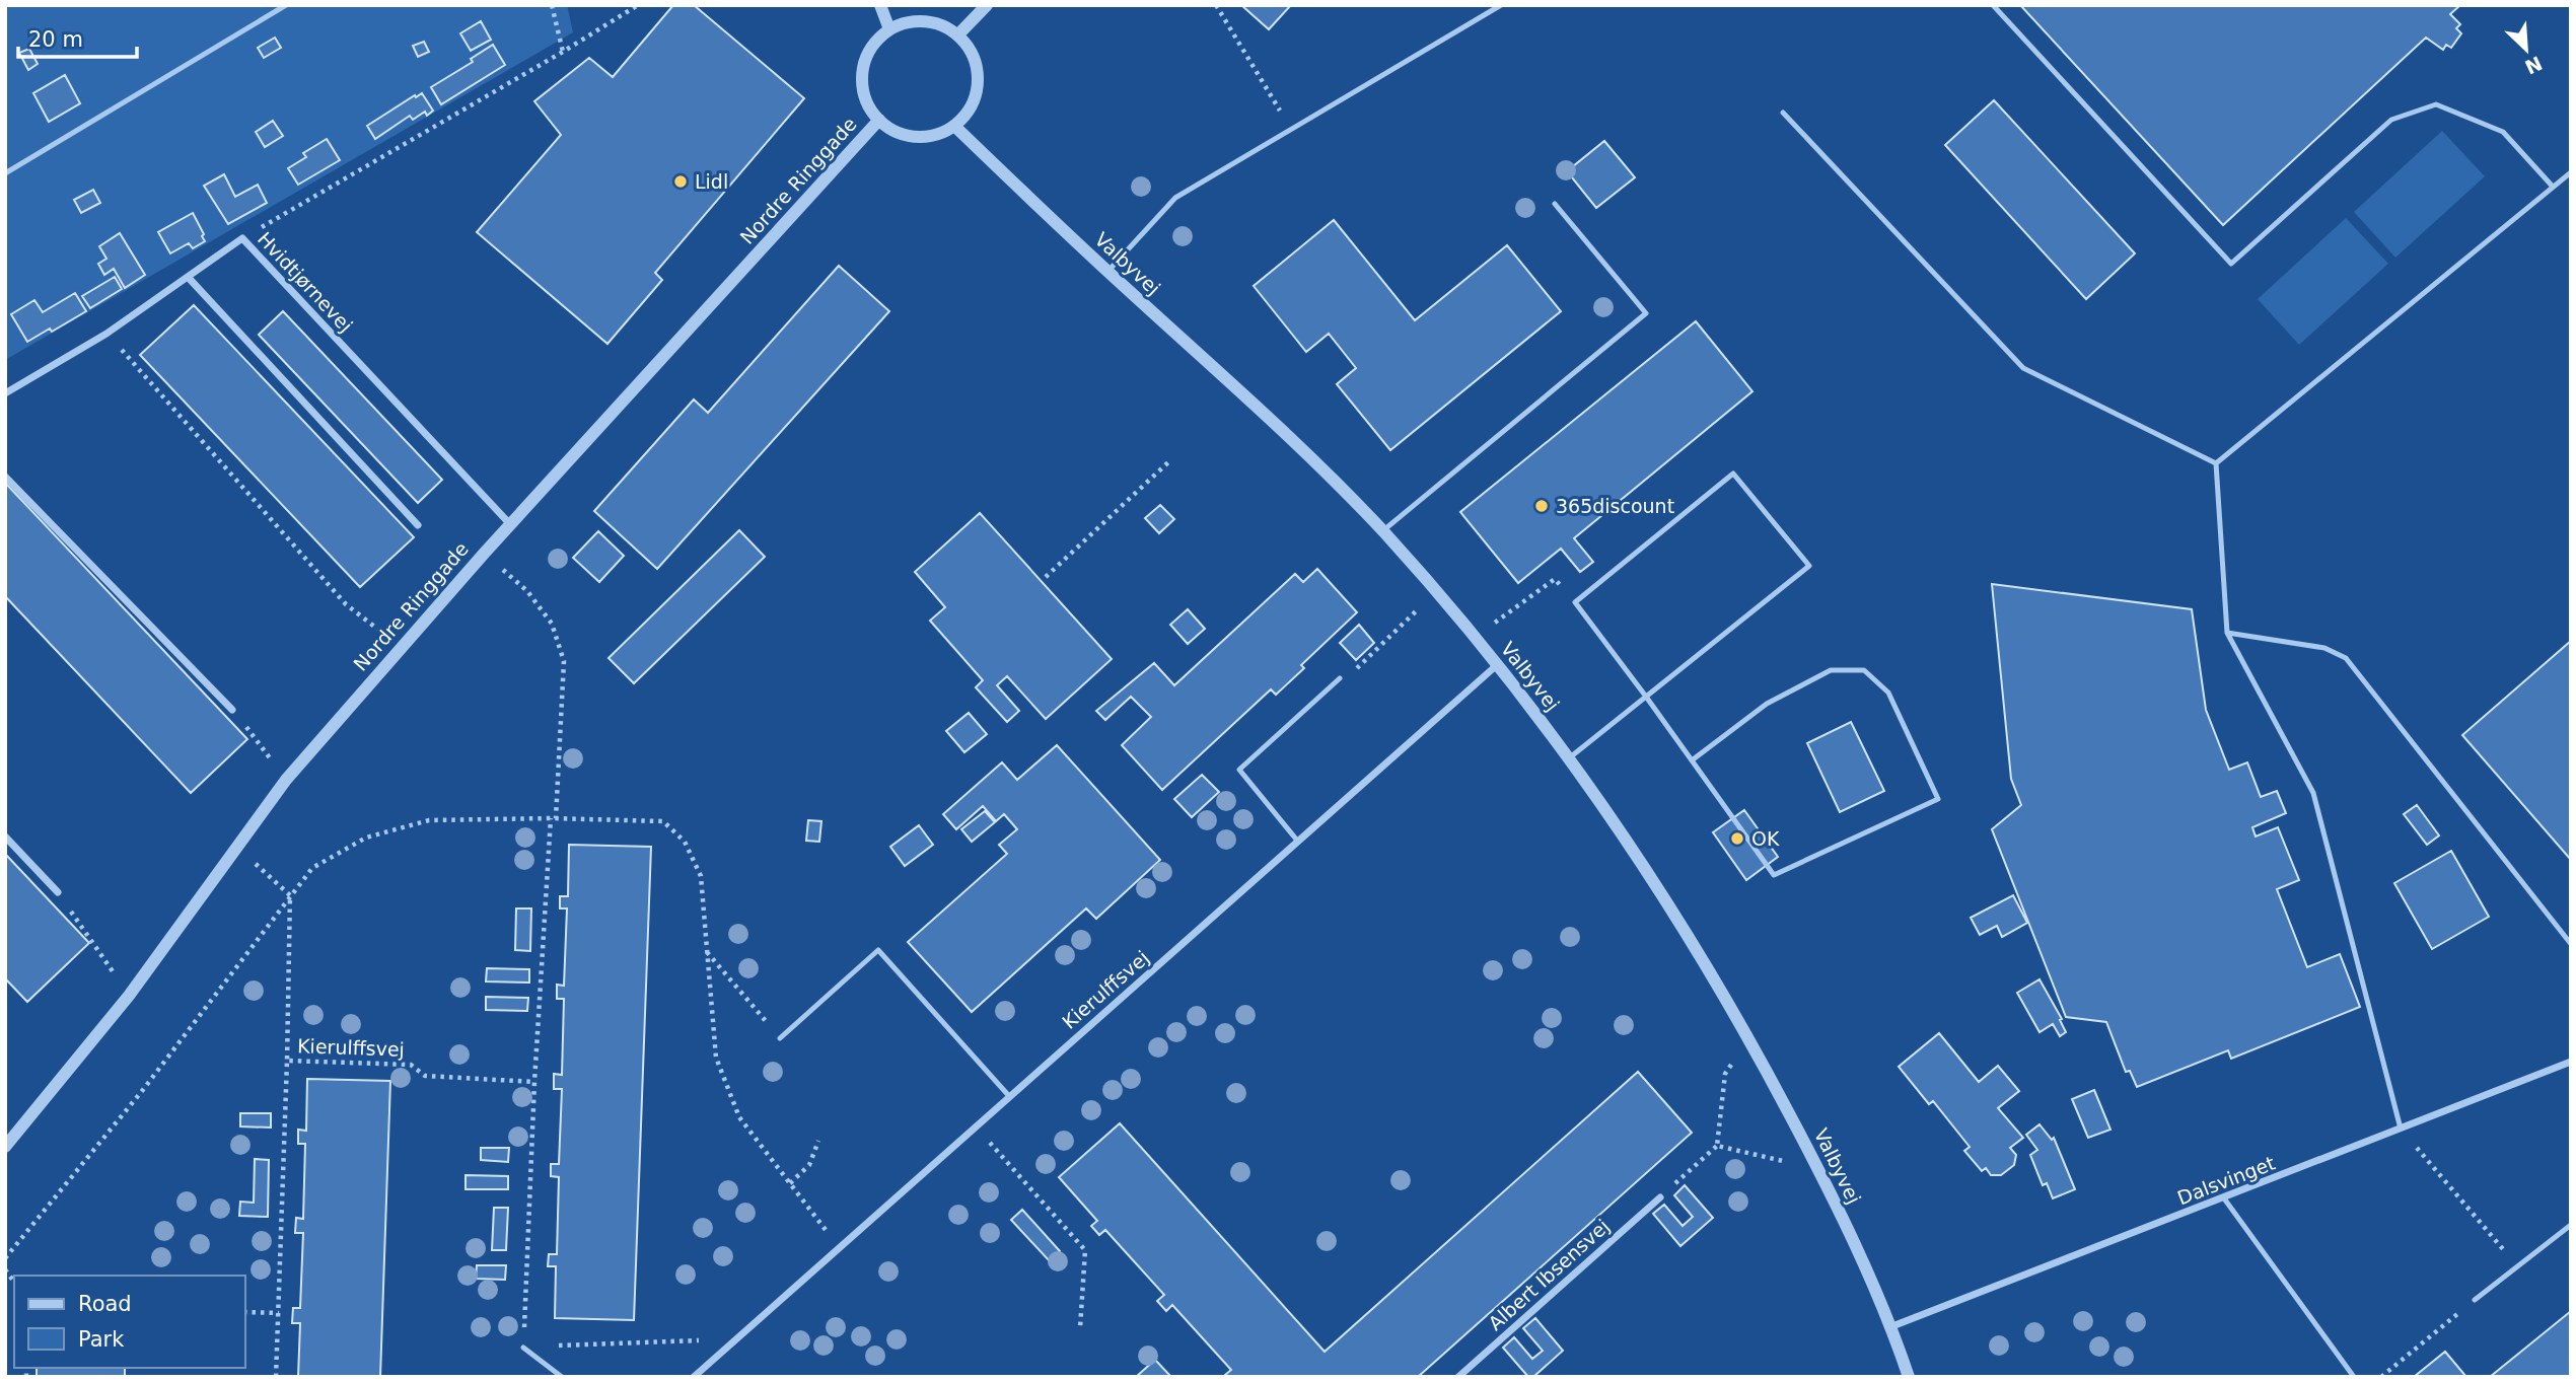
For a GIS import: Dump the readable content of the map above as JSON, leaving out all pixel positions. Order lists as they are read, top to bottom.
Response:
{
  "streets": {
    "street": [
      "Nordre Ringgade",
      "Valbyvej",
      "Hvidtjørnevej",
      "Kierulffsvej",
      "Dalsvinget",
      "Albert Ibsensvej"
    ]
  },
  "crossings": [
    ["Nordre Ringgade", "Valbyvej"],
    ["Nordre Ringgade", "Hvidtjørnevej"],
    ["Valbyvej", "Kierulffsvej"],
    ["Valbyvej", "Dalsvinget"]
  ],
  "places": ["Lidl", "365discount", "OK"],
  "legend": ["Road", "Park"],
  "scale_bar": "20 m",
  "north": "bottom right"
}
